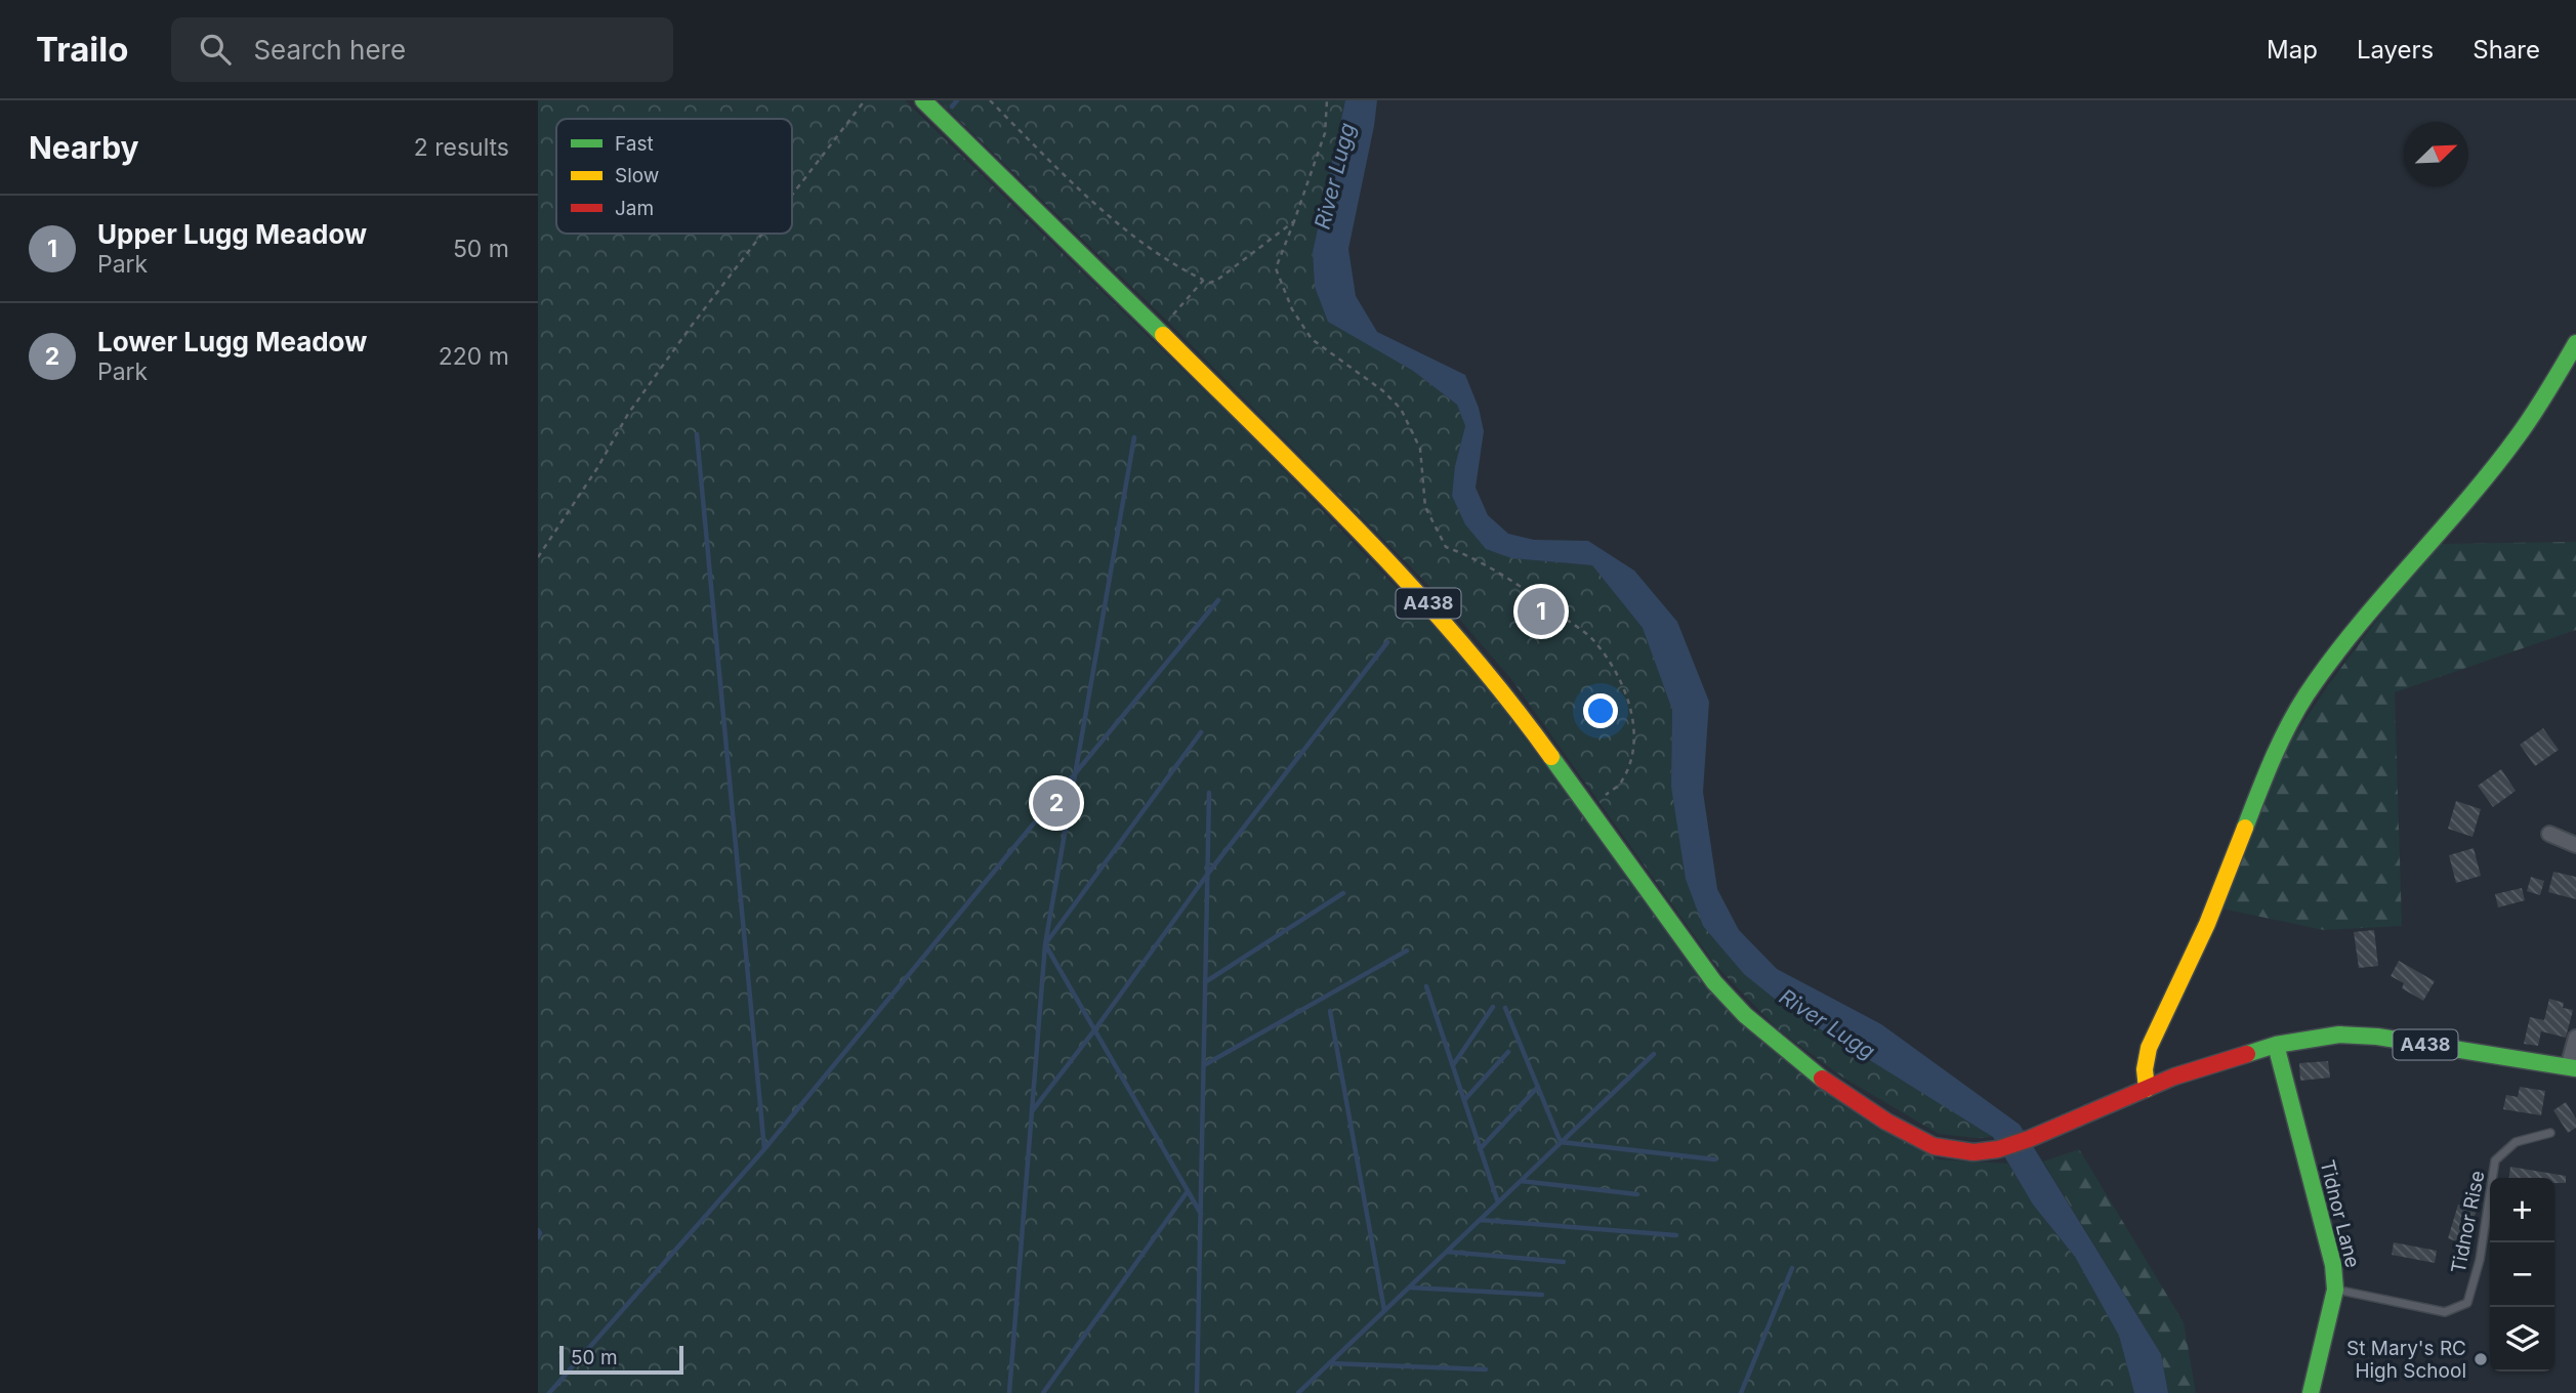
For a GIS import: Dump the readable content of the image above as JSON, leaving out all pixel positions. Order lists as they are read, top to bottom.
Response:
{
  "streets": {
    "main road": ["A438", "Tidnor Lane"],
    "lane": ["Tidnor Rise"]
  },
  "crossings": [
    ["A438", "Tidnor Lane"],
    ["Tidnor Lane", "Tidnor Rise"]
  ],
  "water": ["River Lugg"],
  "places": ["St Mary's RC High School"],
  "legend": ["Fast", "Slow", "Jam"],
  "scale_bar": "50 m",
  "north": "top right",
  "page": {
    "header": "Trailo",
    "search": "Search here",
    "nav": ["Map", "Layers", "Share"],
    "heading": ["Nearby", "2 results"],
    "list": [
      {
        "mark": "1",
        "name": "Upper Lugg Meadow",
        "note": "Park",
        "value": "50 m"
      },
      {
        "mark": "2",
        "name": "Lower Lugg Meadow",
        "note": "Park",
        "value": "220 m"
      }
    ],
    "pins": ["1", "2"],
    "map_buttons": ["+", "−"],
    "scale": "50 m"
  }
}
